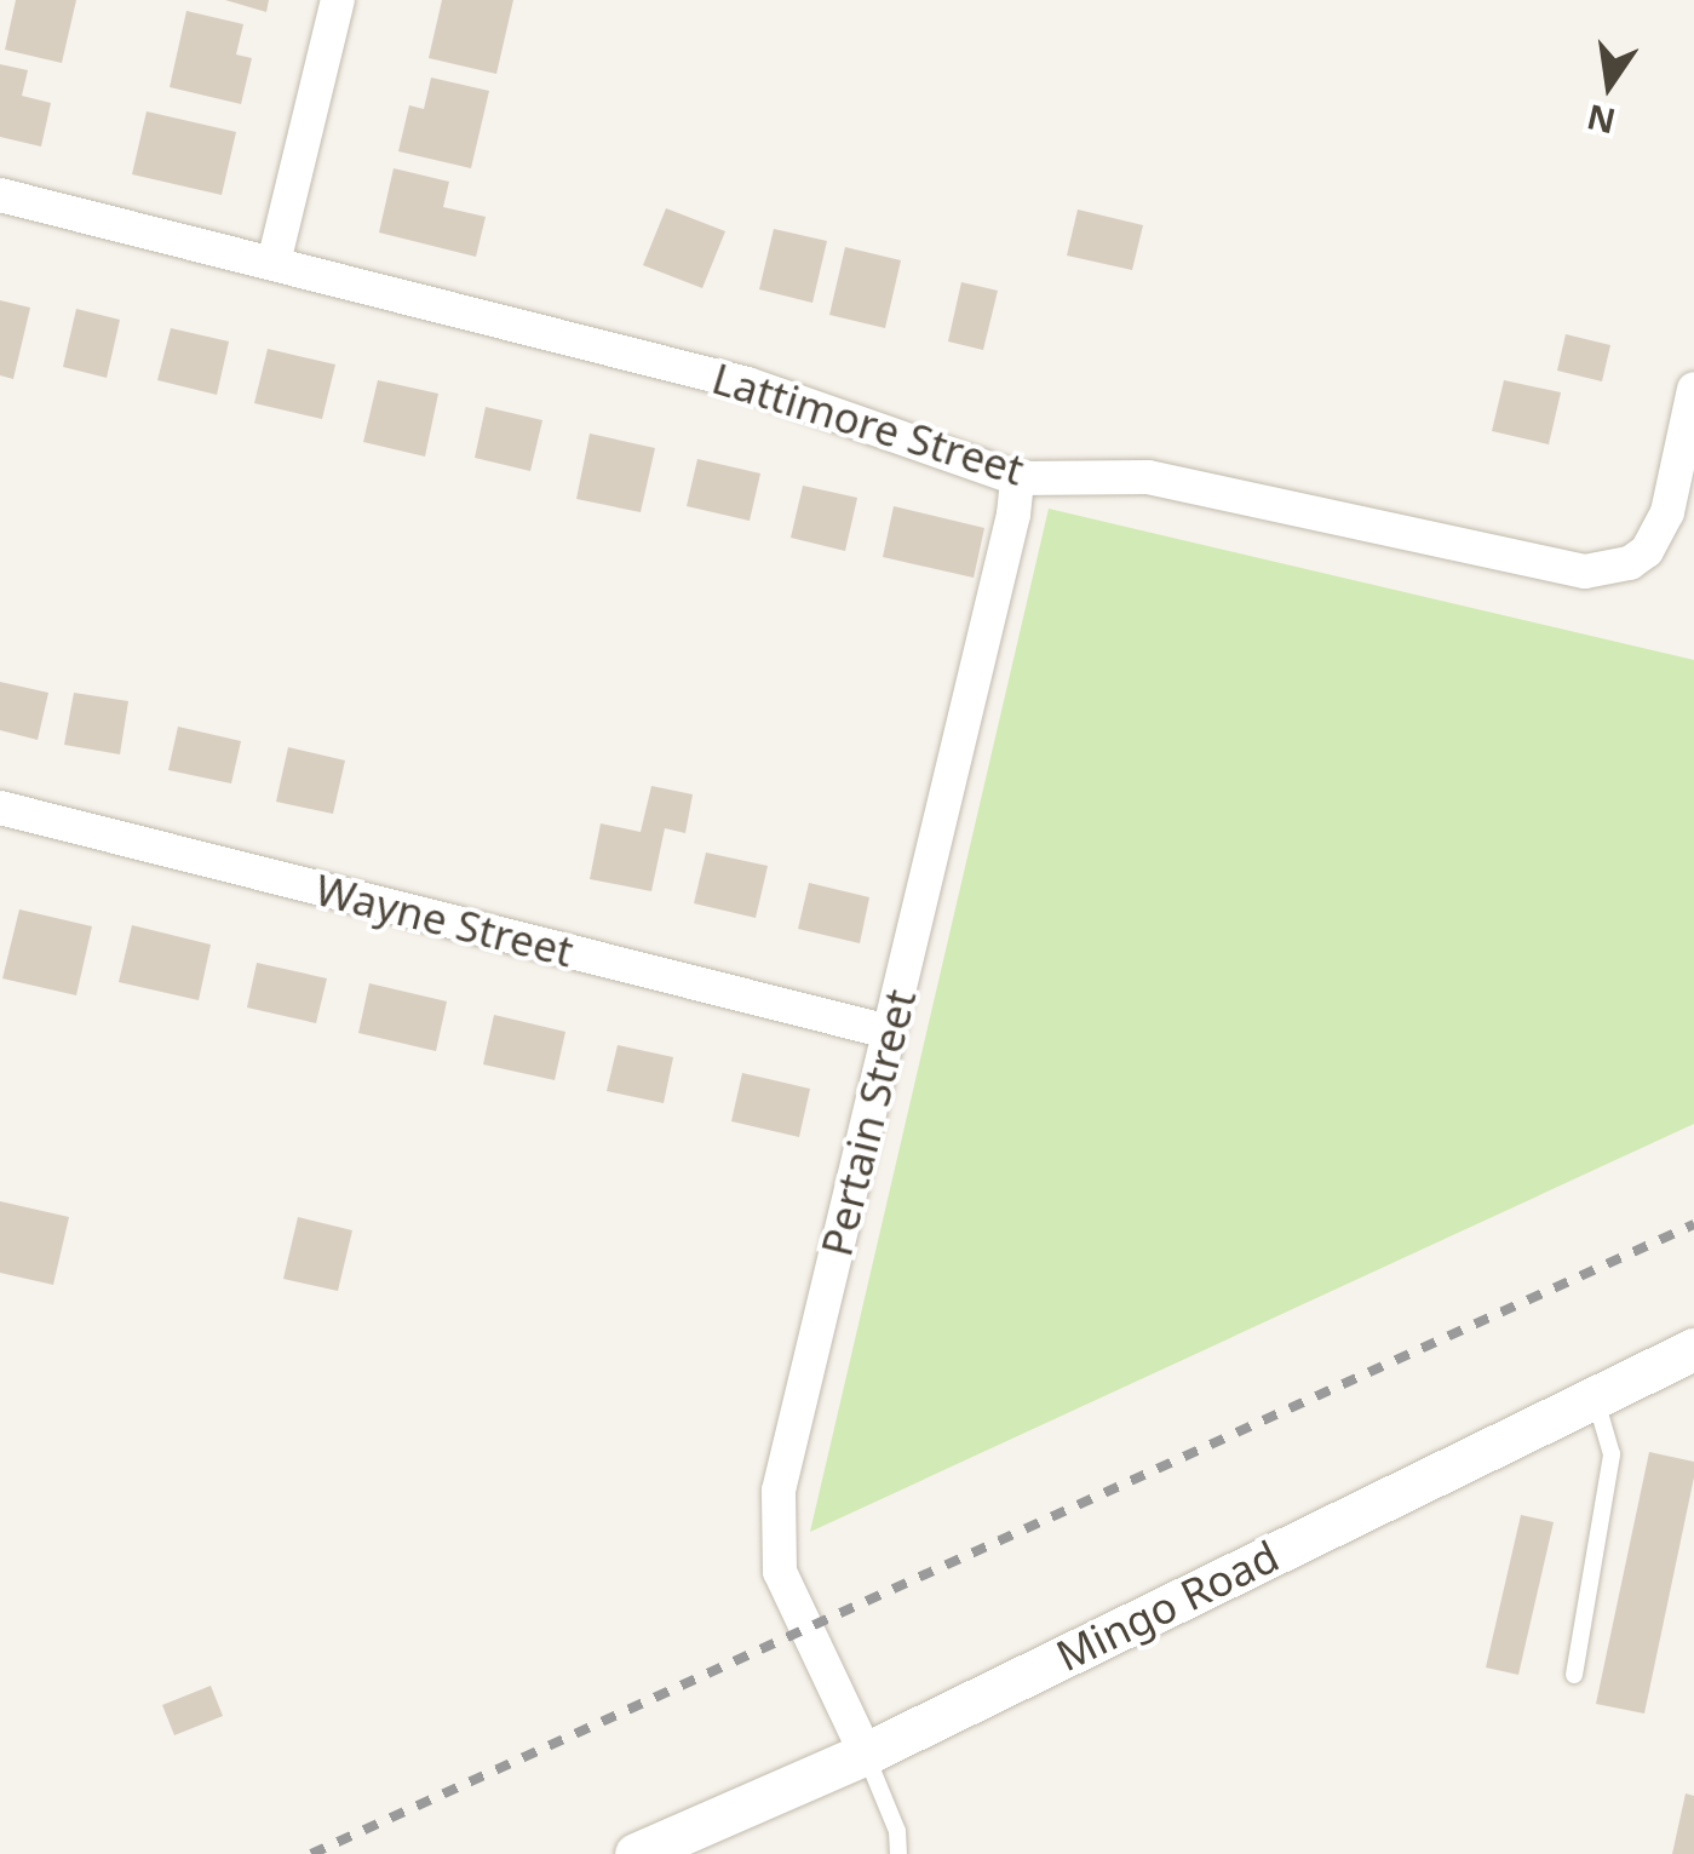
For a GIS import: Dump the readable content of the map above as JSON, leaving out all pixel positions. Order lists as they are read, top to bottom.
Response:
{
  "streets": {
    "street": [
      "Lattimore Street",
      "Wayne Street",
      "Pertain Street",
      "Mingo Road"
    ]
  },
  "crossings": [
    ["Lattimore Street", "Pertain Street"],
    ["Wayne Street", "Pertain Street"],
    ["Pertain Street", "Mingo Road"]
  ],
  "north": "bottom"
}
